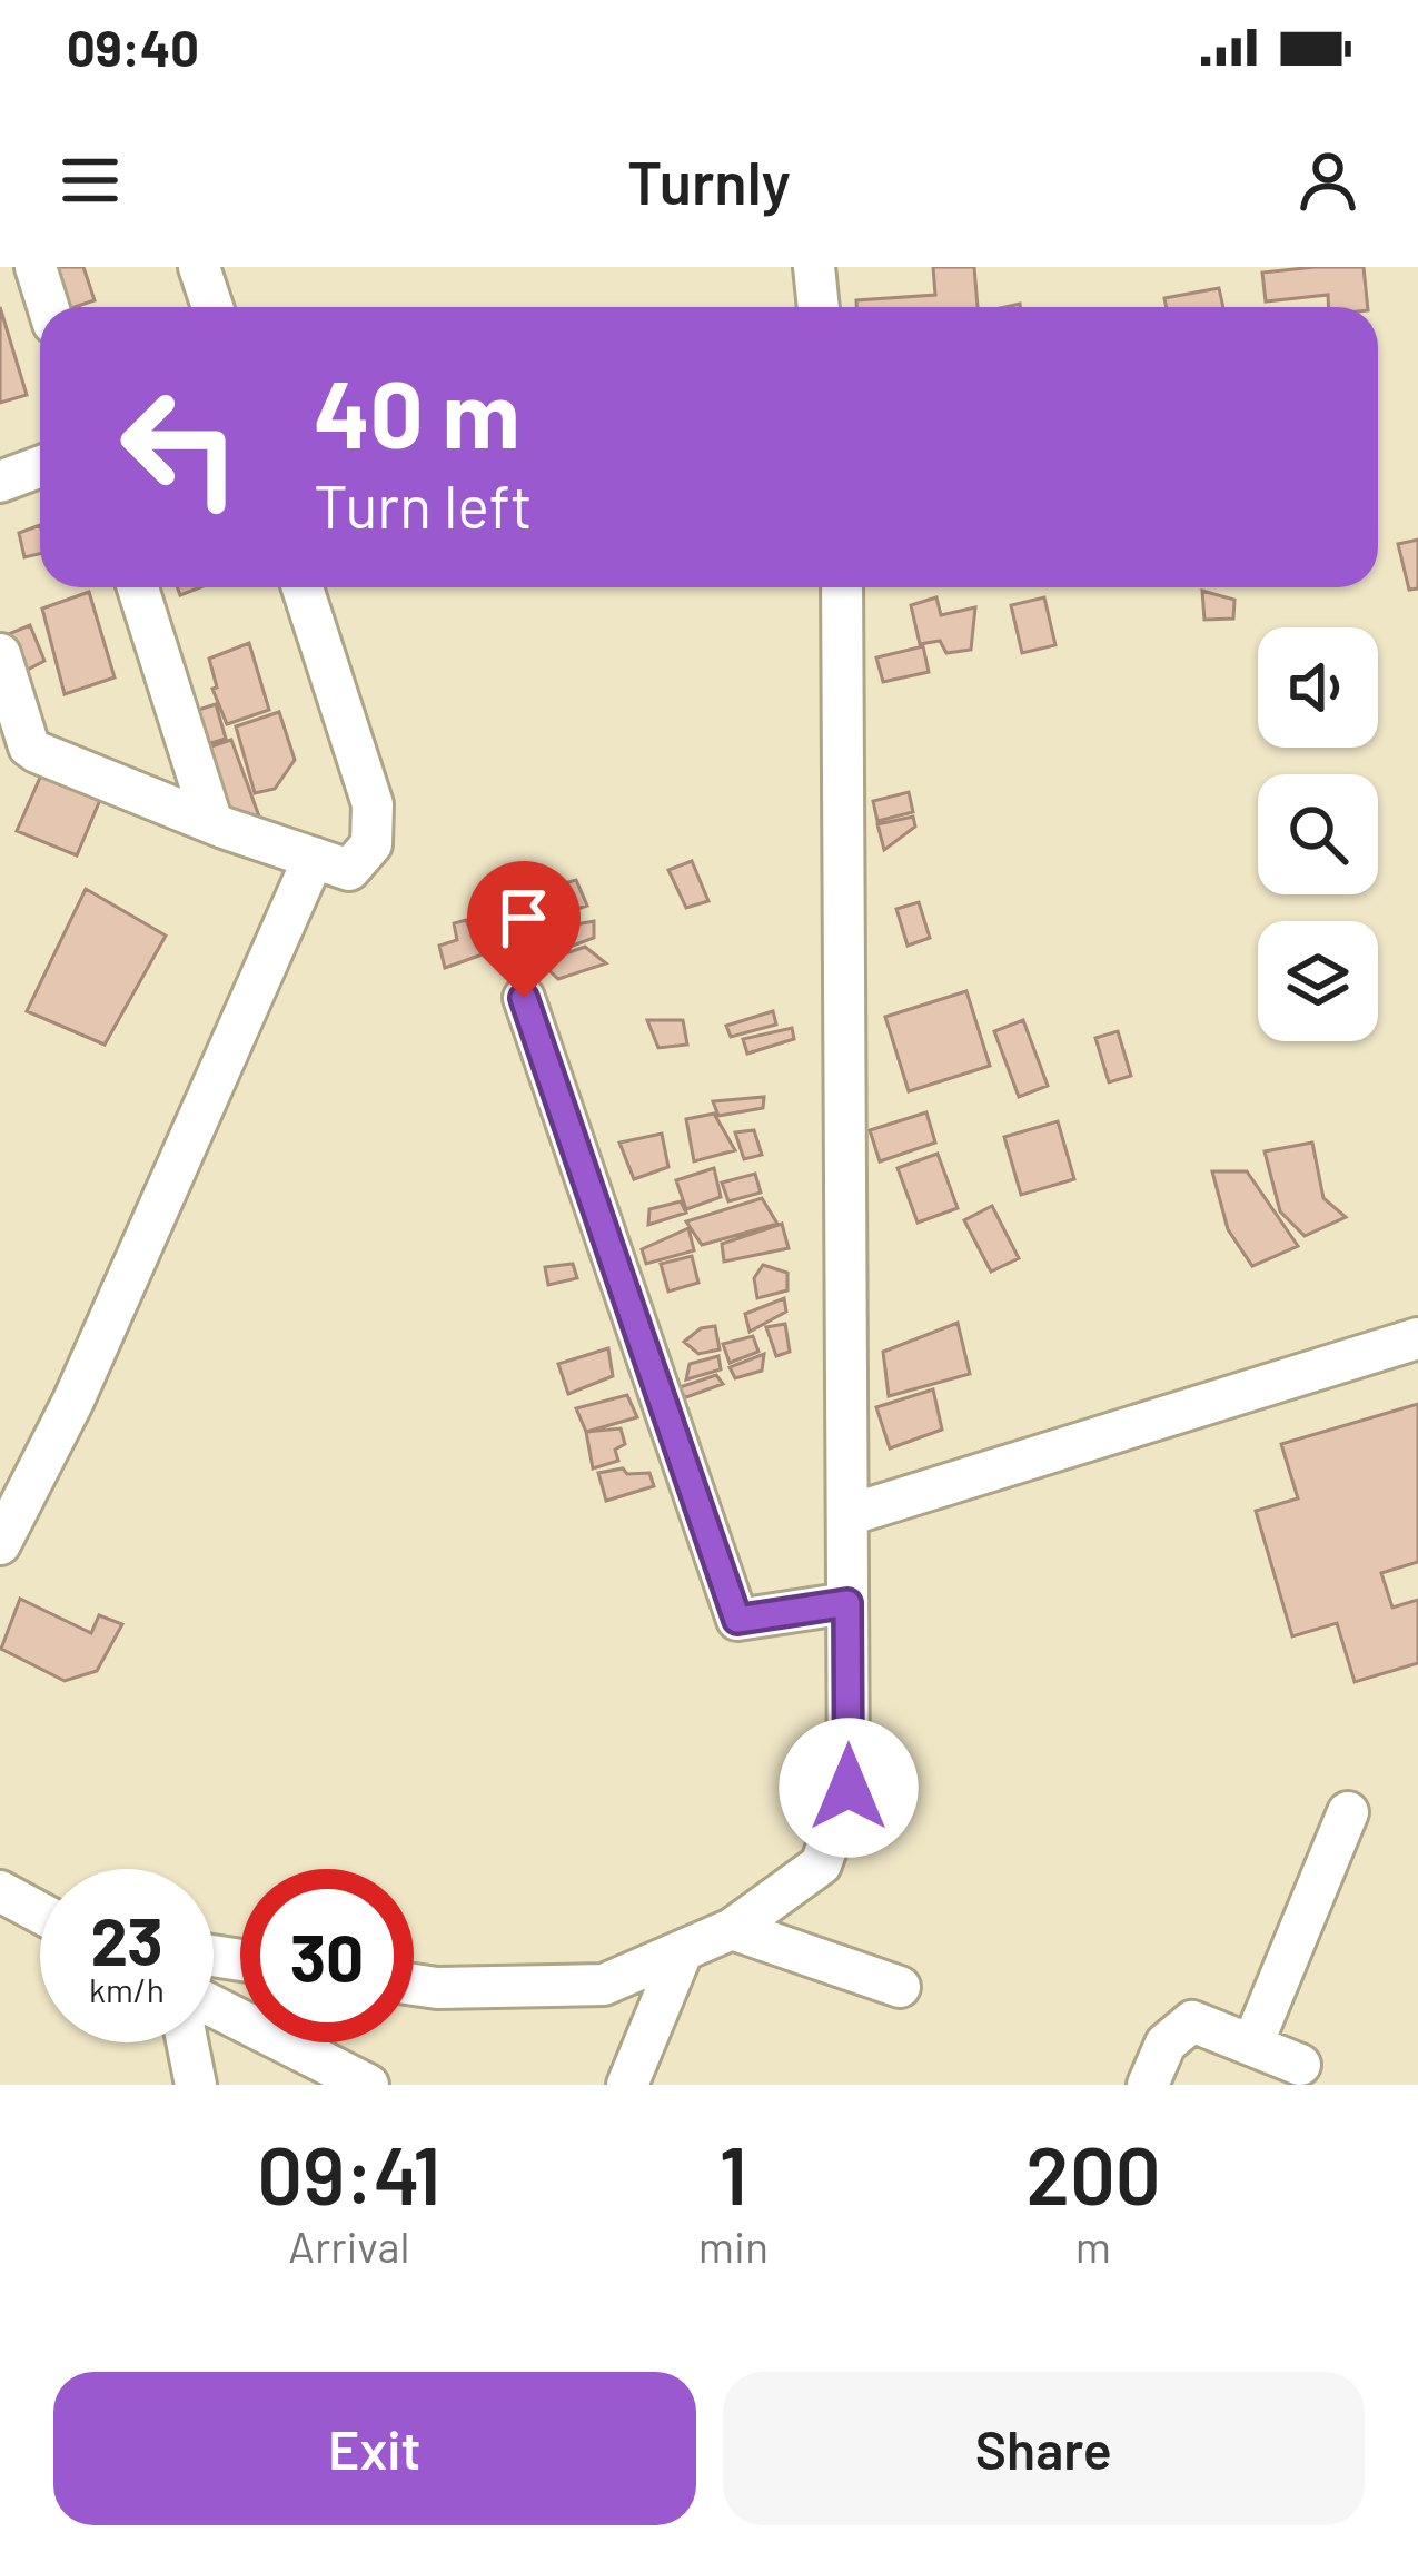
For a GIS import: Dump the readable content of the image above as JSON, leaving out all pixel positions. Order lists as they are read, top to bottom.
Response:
{
  "page": {
    "status": "09:40",
    "header": "Turnly",
    "turn": ["40 m", "Turn left"],
    "speed": "23 km/h",
    "limit": "30",
    "eta": [
      "09:41",
      "Arrival",
      "1",
      "min",
      "200",
      "m"
    ],
    "buttons": ["Exit", "Share"]
  }
}
